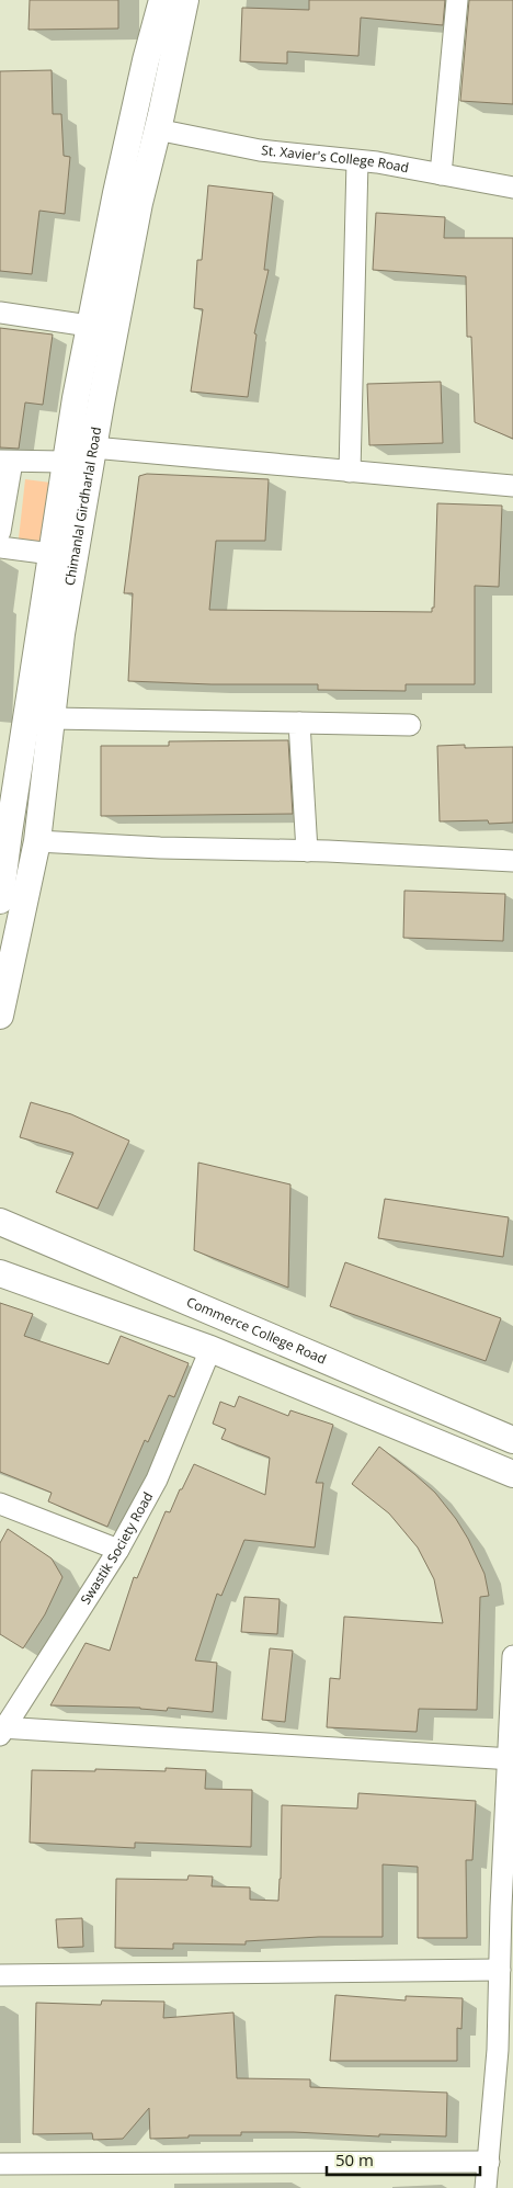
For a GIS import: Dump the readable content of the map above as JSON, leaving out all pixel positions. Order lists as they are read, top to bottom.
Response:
{
  "streets": {
    "main road": ["Chimanlal Girdharlal Road", "Commerce College Road"],
    "street": ["St. Xavier's College Road", "Swastik Society Road"]
  },
  "crossings": [
    ["St. Xavier's College Road", "Chimanlal Girdharlal Road"]
  ],
  "scale_bar": "50 m"
}
